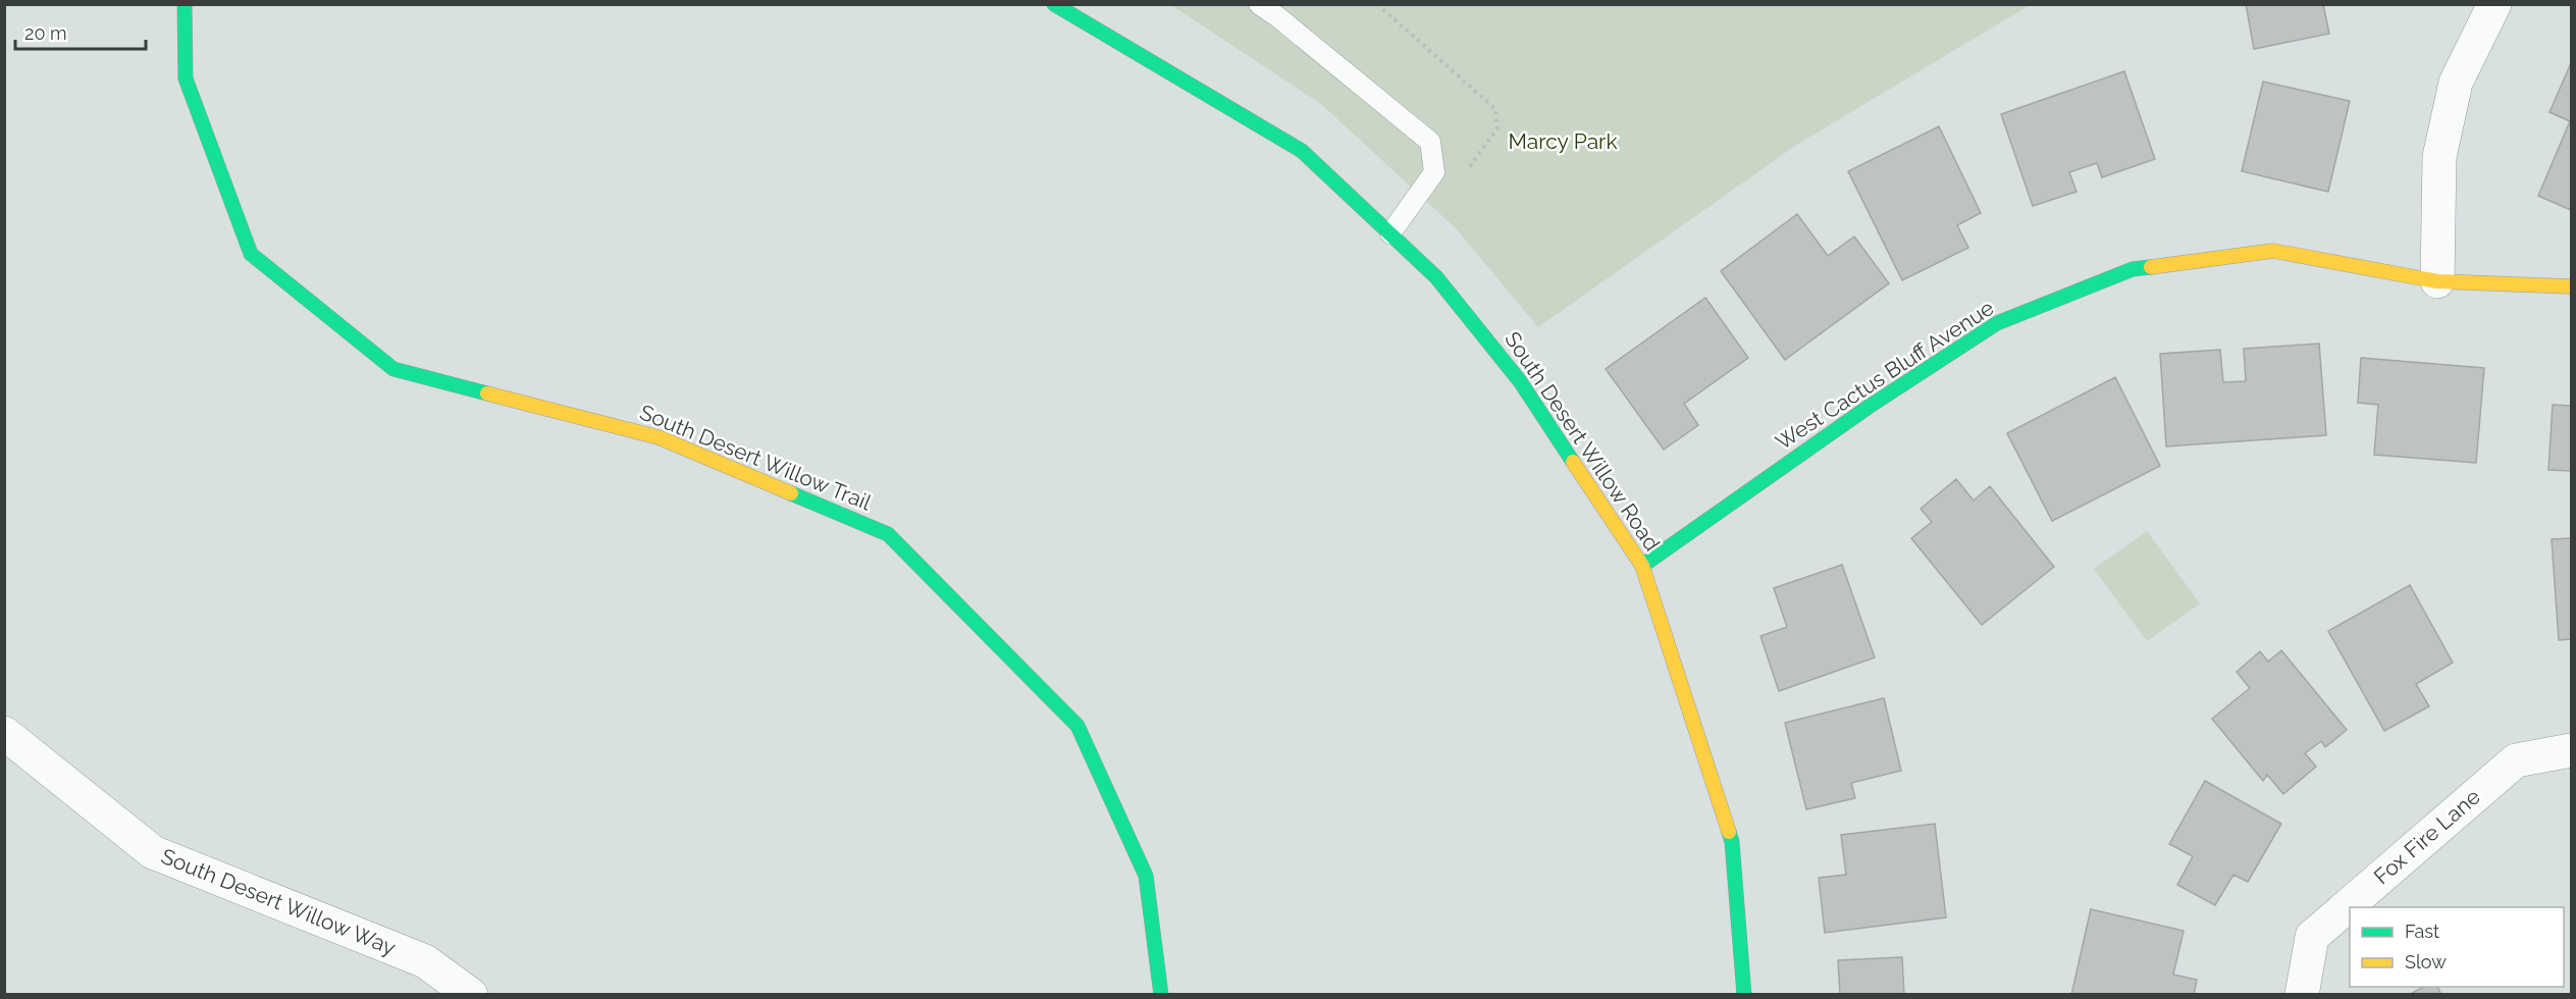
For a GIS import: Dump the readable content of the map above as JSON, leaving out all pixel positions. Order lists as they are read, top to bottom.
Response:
{
  "streets": {
    "street": [
      "West Cactus Bluff Avenue",
      "South Desert Willow Road",
      "South Desert Willow Trail",
      "Fox Fire Lane",
      "South Desert Willow Way"
    ]
  },
  "crossings": [
    ["West Cactus Bluff Avenue", "South Desert Willow Road"]
  ],
  "parks": ["Marcy Park"],
  "legend": ["Fast", "Slow"],
  "scale_bar": "20 m"
}
